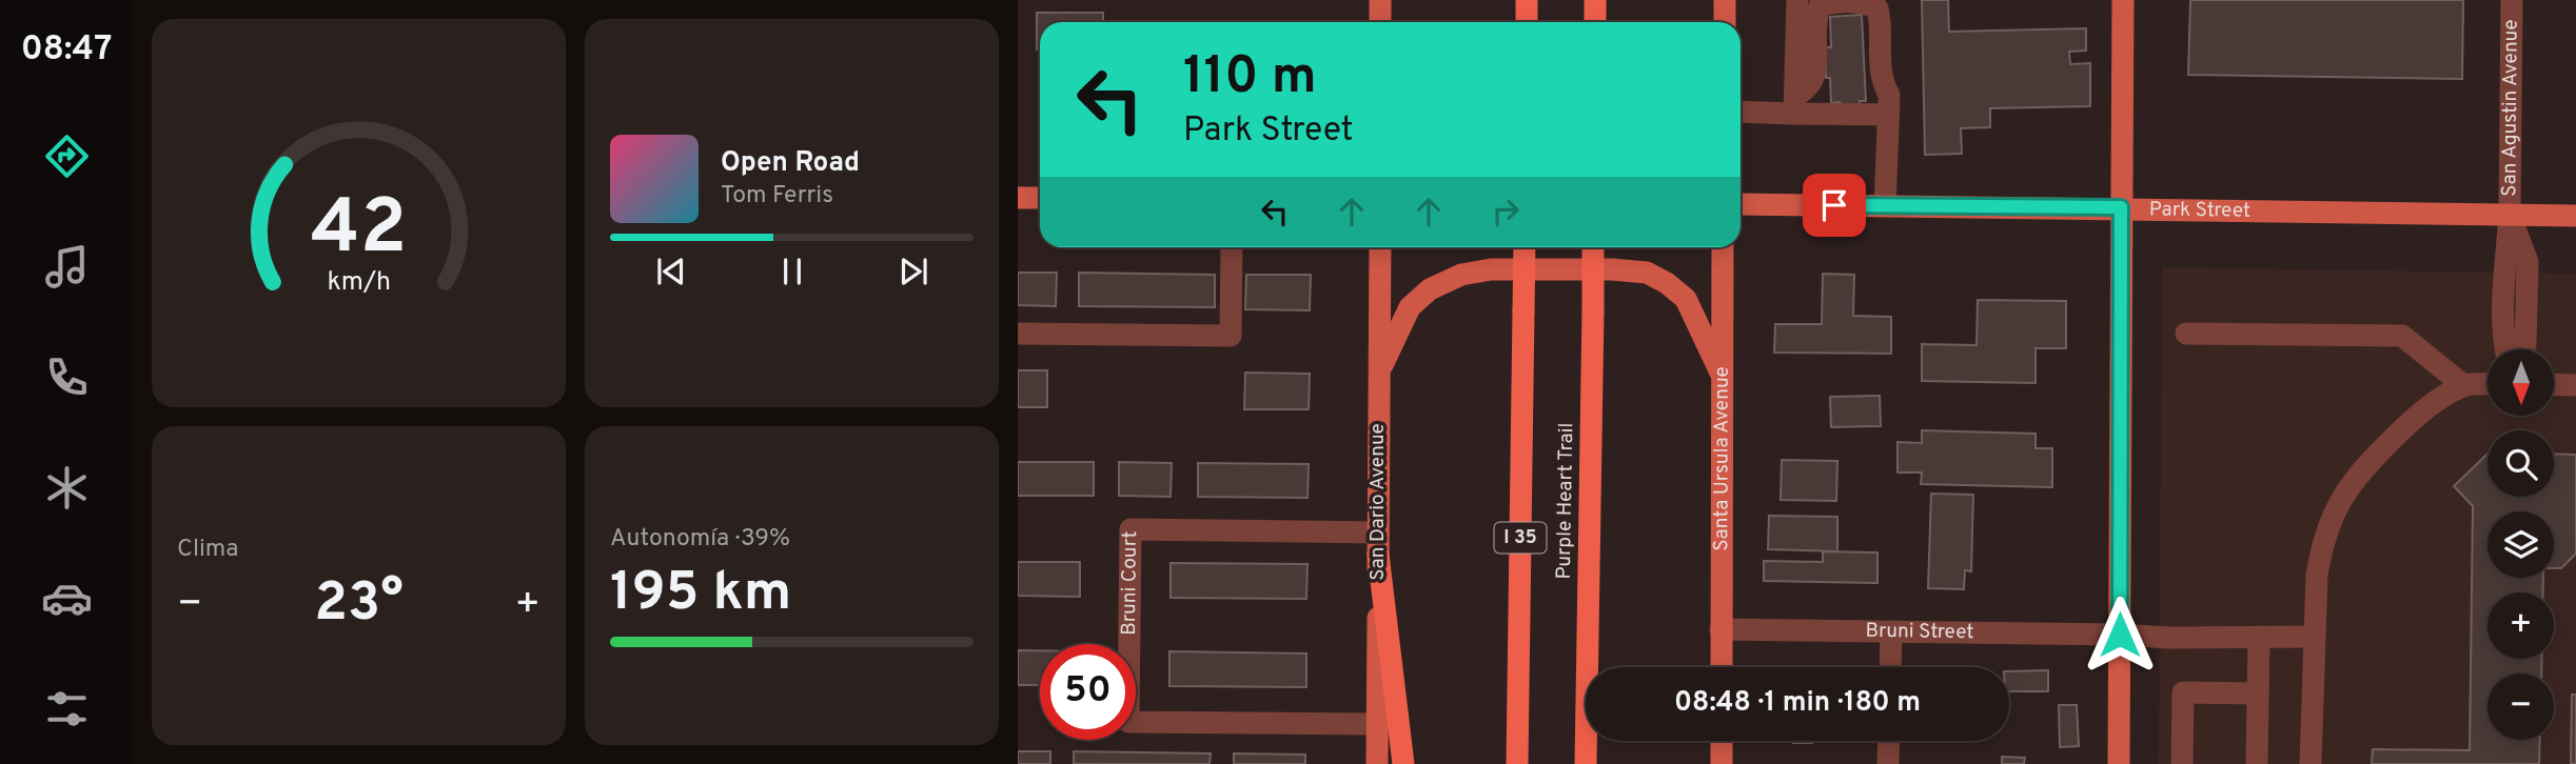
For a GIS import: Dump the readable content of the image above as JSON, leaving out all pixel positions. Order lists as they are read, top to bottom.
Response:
{
  "streets": {
    "highway": ["Purple Heart Trail", "I 35"],
    "main road": ["Park Street", "Santa Ursula Avenue", "San Dario Avenue"],
    "street": ["San Agustin Avenue", "Bruni Court", "Bruni Street"]
  },
  "crossings": [
    ["San Agustin Avenue", "Park Street"],
    ["Santa Ursula Avenue", "Bruni Street"],
    ["San Dario Avenue", "Bruni Court"]
  ],
  "north": "bottom",
  "page": {
    "tabs": "08:47",
    "turn": ["110 m", "Park Street"],
    "song": ["Open Road", "Tom Ferris"],
    "map_buttons": ["+", "−"],
    "tile": [
      "Clima",
      ["Autonomía · 39%", "195 km"]
    ],
    "heat": ["−", "23°", "+"],
    "limit": "50",
    "trip": "08:48 · 1 min · 180 m",
    "gauge": ["42", "km/h"]
  }
}
